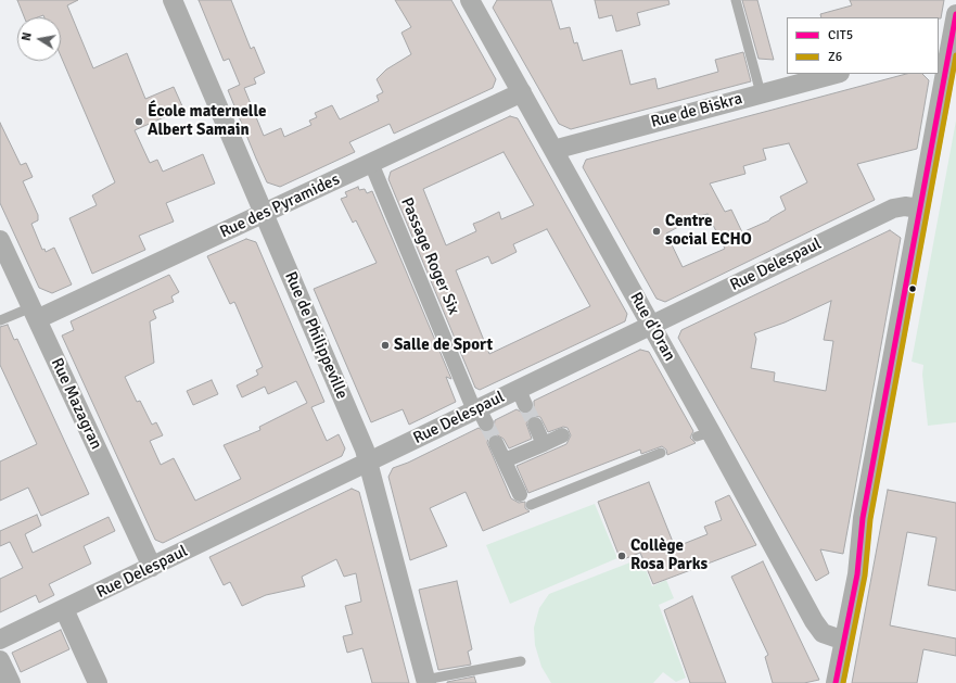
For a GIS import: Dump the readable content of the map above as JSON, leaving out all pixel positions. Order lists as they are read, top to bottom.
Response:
{
  "streets": {
    "street": [
      "Rue de Biskra",
      "Rue des Pyramides",
      "Passage Roger Six",
      "Rue Delespaul",
      "Rue d'Oran",
      "Rue de Philippeville",
      "Rue Mazagran"
    ]
  },
  "crossings": [
    ["Rue de Biskra", "Rue d'Oran"],
    ["Rue des Pyramides", "Passage Roger Six"],
    ["Rue des Pyramides", "Rue d'Oran"],
    ["Rue des Pyramides", "Rue de Philippeville"],
    ["Rue des Pyramides", "Rue Mazagran"],
    ["Passage Roger Six", "Rue Delespaul"],
    ["Rue Delespaul", "Rue d'Oran"],
    ["Rue Delespaul", "Rue de Philippeville"],
    ["Rue Delespaul", "Rue Mazagran"]
  ],
  "places": [
    "École maternelle Albert Samain",
    "Centre social ECHO",
    "Salle de Sport",
    "Collège Rosa Parks"
  ],
  "lines": ["transit line CIT5", "transit line Z6"],
  "legend": ["CIT5", "Z6"],
  "north": "left"
}
